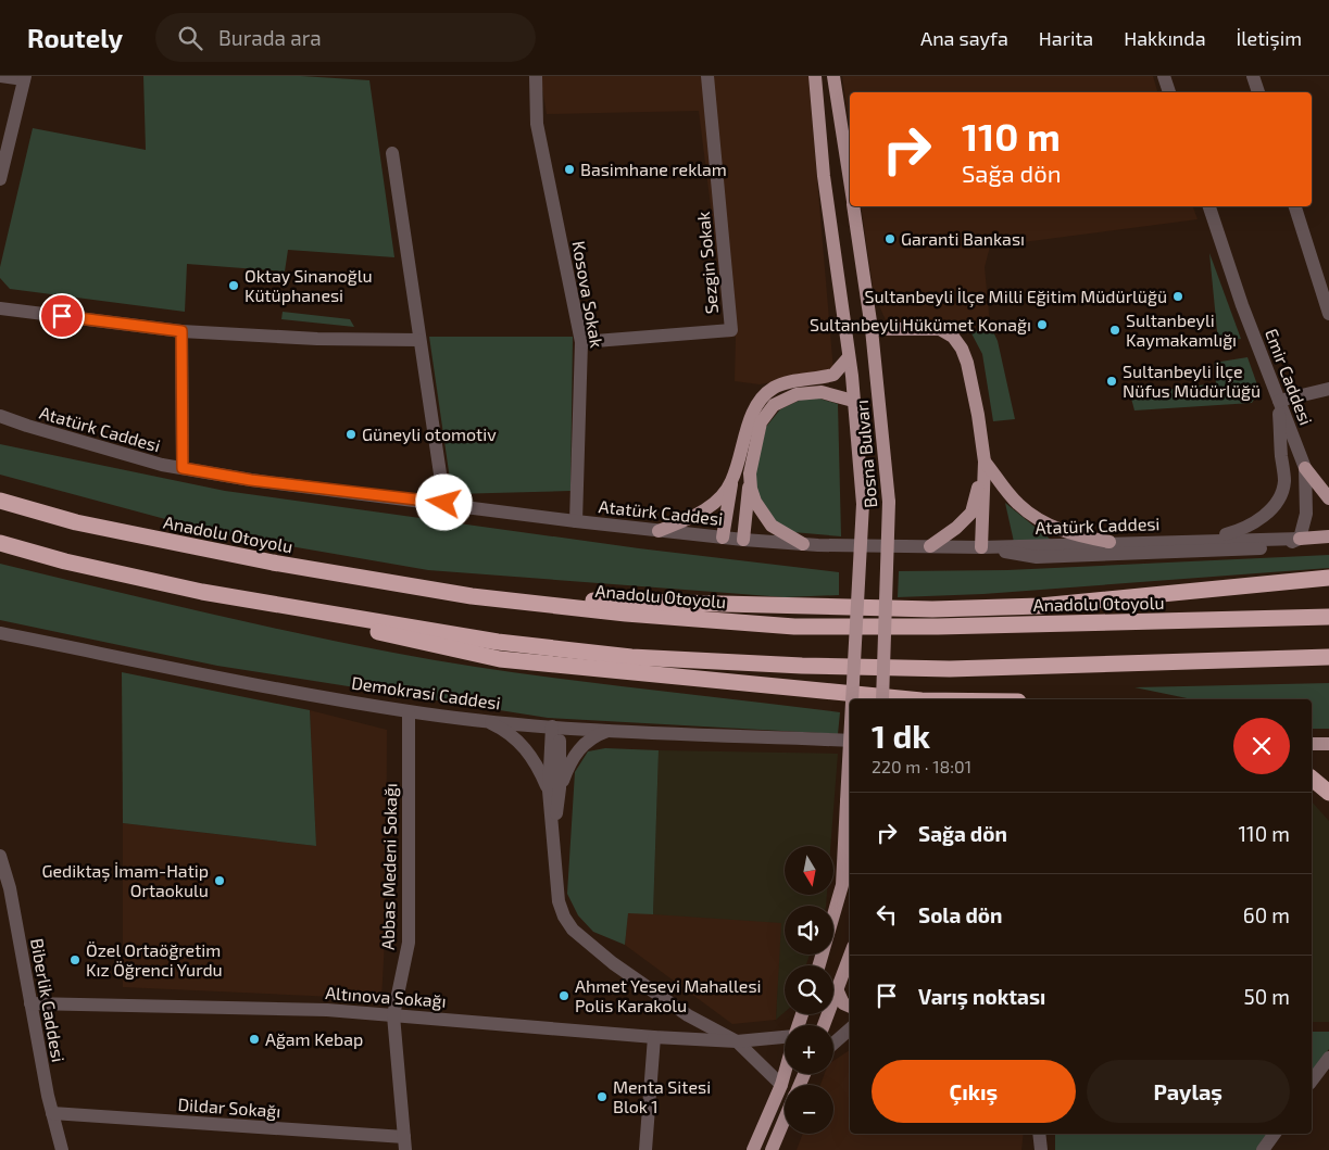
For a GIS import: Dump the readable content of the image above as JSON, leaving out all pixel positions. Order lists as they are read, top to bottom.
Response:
{
  "streets": {
    "highway": ["Anadolu Otoyolu"],
    "main road": ["Atatürk Caddesi", "Bosna Bulvarı"],
    "street": [
      "Sezgin Sokak",
      "Kosova Sokak",
      "Emir Caddesi",
      "Demokrasi Caddesi",
      "Abbas Medeni Sokağı",
      "Altınova Sokağı",
      "Biberlik Caddesi",
      "Dildar Sokağı"
    ]
  },
  "crossings": [
    ["Sezgin Sokak", "Kosova Sokak"],
    ["Kosova Sokak", "Atatürk Caddesi"],
    ["Emir Caddesi", "Atatürk Caddesi"],
    ["Demokrasi Caddesi", "Abbas Medeni Sokağı"],
    ["Abbas Medeni Sokağı", "Altınova Sokağı"],
    ["Abbas Medeni Sokağı", "Dildar Sokağı"],
    ["Altınova Sokağı", "Biberlik Caddesi"],
    ["Biberlik Caddesi", "Dildar Sokağı"]
  ],
  "places": [
    "Basimhane reklam",
    "Garanti Bankası",
    "Oktay Sinanoğlu Kütüphanesi",
    "Sultanbeyli İlçe Milli Eğitim Müdürlüğü",
    "Sultanbeyli Hükümet Konağı",
    "Sultanbeyli Kaymakamlığı",
    "Sultanbeyli İlçe Nüfus Müdürlüğü",
    "Güneyli otomotiv",
    "Gediktaş İmam-Hatip Ortaokulu",
    "Özel Ortaöğretim Kız Öğrenci Yurdu",
    "Ahmet Yesevi Mahallesi Polis Karakolu",
    "Ağam Kebap",
    "Menta Sitesi Blok 1"
  ],
  "north": "bottom",
  "page": {
    "header": "Routely",
    "search": "Burada ara",
    "nav": [
      "Ana sayfa",
      "Harita",
      "Hakkında",
      "İletişim"
    ],
    "turn": ["110 m", "Sağa dön"],
    "heading": ["1 dk", "220 m · 18:01"],
    "list": [
      {
        "name": "Sağa dön",
        "value": "110 m"
      },
      {
        "name": "Sola dön",
        "value": "60 m"
      },
      {
        "name": "Varış noktası",
        "value": "50 m"
      }
    ],
    "map_buttons": ["+", "−"],
    "buttons": ["Çıkış", "Paylaş"]
  }
}
